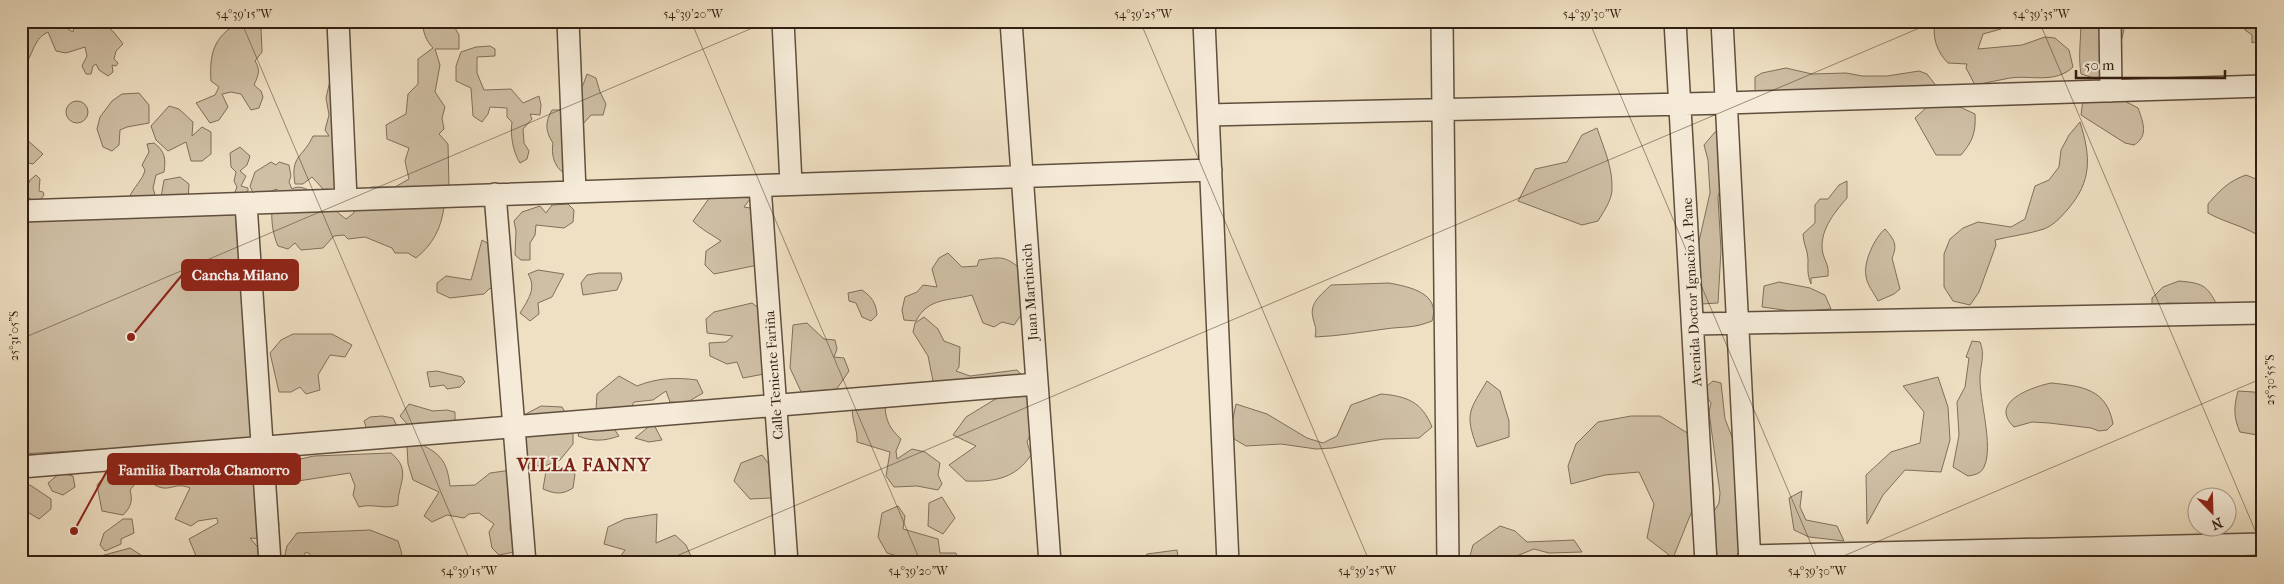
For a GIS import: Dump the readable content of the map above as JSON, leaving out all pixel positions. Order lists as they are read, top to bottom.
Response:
{
  "streets": {
    "street": ["Juan Martincich", "Avenida Doctor Ignacio A. Pane", "Calle Teniente Fariña"]
  },
  "districts": ["VILLA FANNY"],
  "places": ["Cancha Milano", "Familia Ibarrola Chamorro"],
  "scale_bar": "50 m",
  "north": "bottom right",
  "coordinates": [
    "54°39'15\"W",
    "54°39'20\"W",
    "54°39'25\"W",
    "54°39'30\"W",
    "54°39'35\"W",
    "25°31'05\"S",
    "25°30'55\"S"
  ]
}
